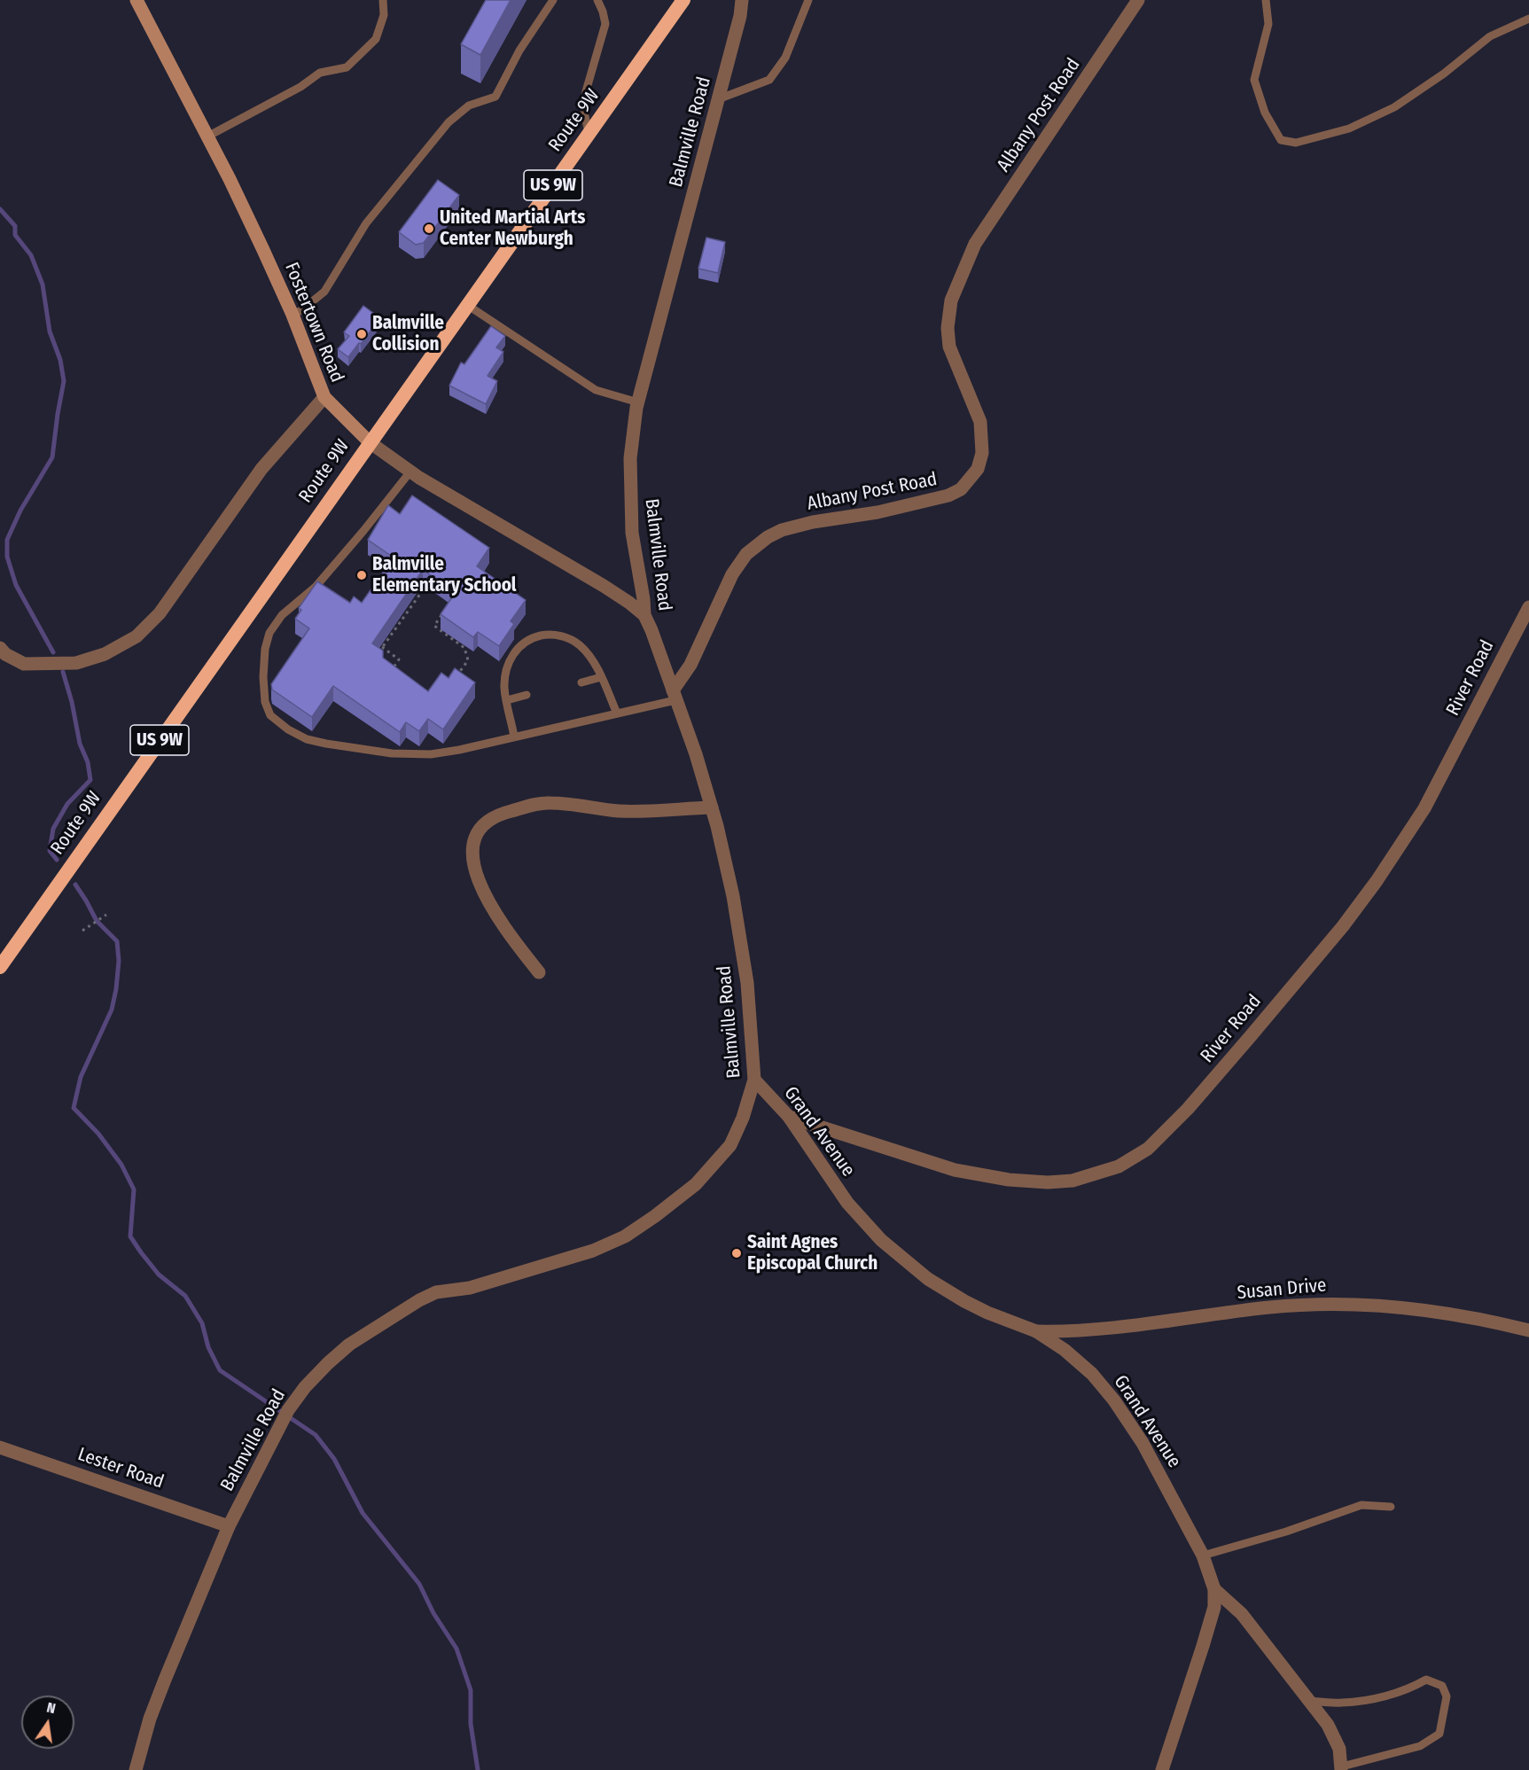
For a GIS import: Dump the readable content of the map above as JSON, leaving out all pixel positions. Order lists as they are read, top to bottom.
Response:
{
  "streets": {
    "highway": ["Route 9W", "US 9W"],
    "main road": ["Fostertown Road"],
    "street": [
      "Albany Post Road",
      "Balmville Road",
      "River Road",
      "Grand Avenue",
      "Susan Drive",
      "Lester Road"
    ]
  },
  "crossings": [
    ["Albany Post Road", "Balmville Road"],
    ["Route 9W", "Fostertown Road"],
    ["Balmville Road", "Fostertown Road"],
    ["Balmville Road", "Grand Avenue"],
    ["Balmville Road", "Lester Road"],
    ["River Road", "Grand Avenue"],
    ["Grand Avenue", "Susan Drive"]
  ],
  "places": [
    "United Martial Arts Center Newburgh",
    "Balmville Collision",
    "Balmville Elementary School",
    "Saint Agnes Episcopal Church"
  ],
  "north": "top"
}
